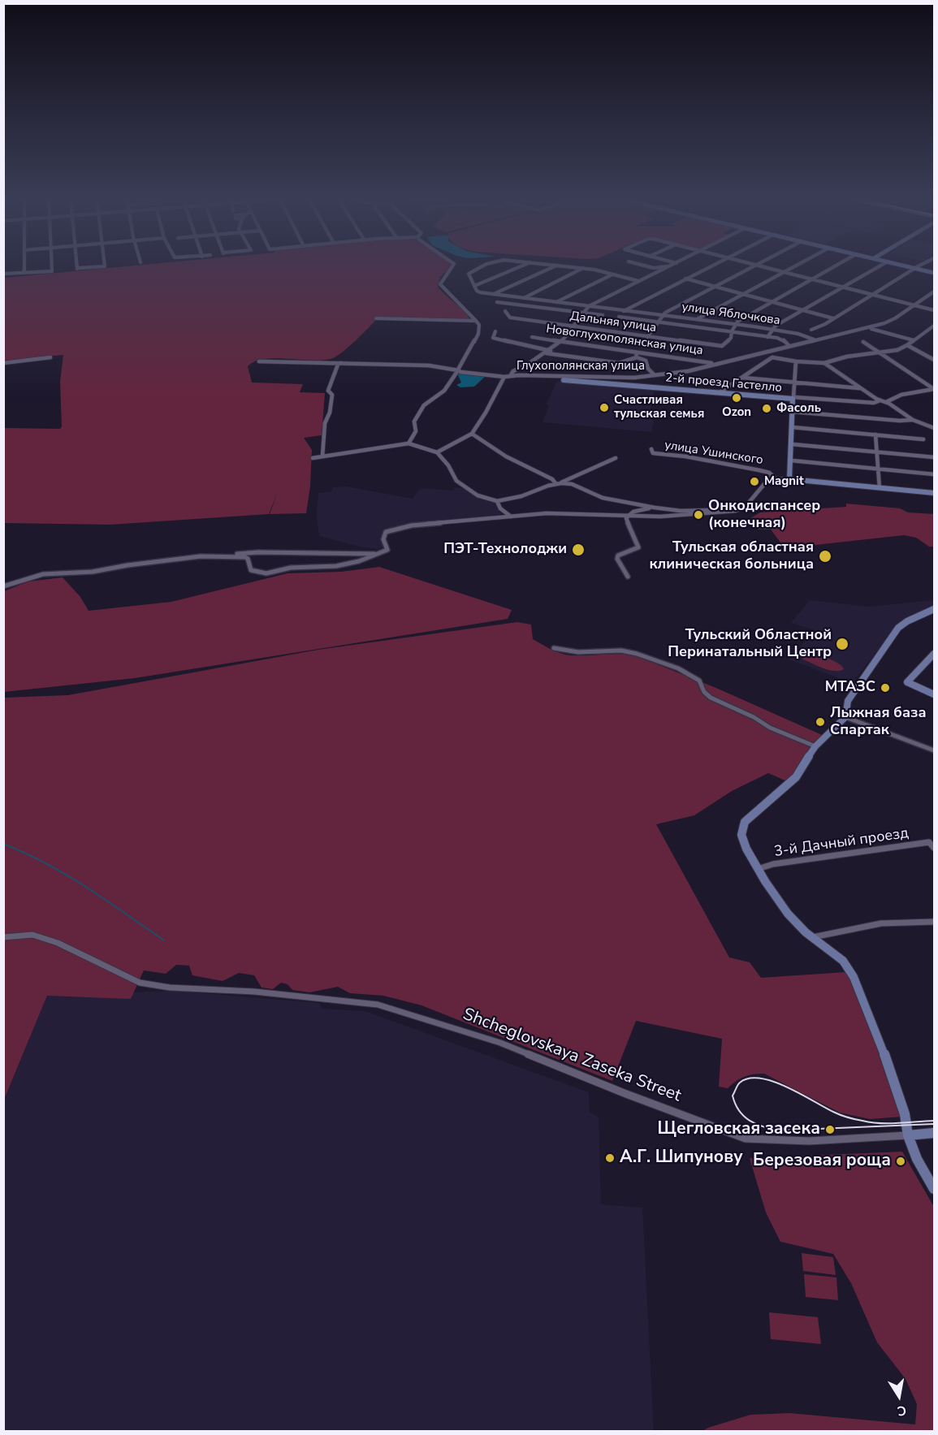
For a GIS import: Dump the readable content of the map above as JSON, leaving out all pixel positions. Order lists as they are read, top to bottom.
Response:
{
  "streets": {
    "street": [
      "улица Яблочкова",
      "Дальняя улица",
      "Новоглухополянская улица",
      "Глухополянская улица",
      "2-й проезд Гастелло",
      "улица Ушинского",
      "3-й Дачный проезд",
      "Shcheglovskaya Zaseka Street"
    ]
  },
  "crossings": [
    ["улица Яблочкова", "Дальняя улица"],
    ["улица Яблочкова", "Глухополянская улица"],
    ["Новоглухополянская улица", "Глухополянская улица"]
  ],
  "places": [
    "Ozon",
    "Счастливая тульская семья",
    "Фасоль",
    "Magnit",
    "Онкодиспансер (конечная)",
    "ПЭТ-Технолоджи",
    "Тульская областная клиническая больница",
    "Тульский Областной Перинатальный Центр",
    "МТАЗС",
    "Лыжная база Спартак",
    "Щегловская засека",
    "А.Г. Шипунову",
    "Березовая роща"
  ],
  "north": "bottom"
}
